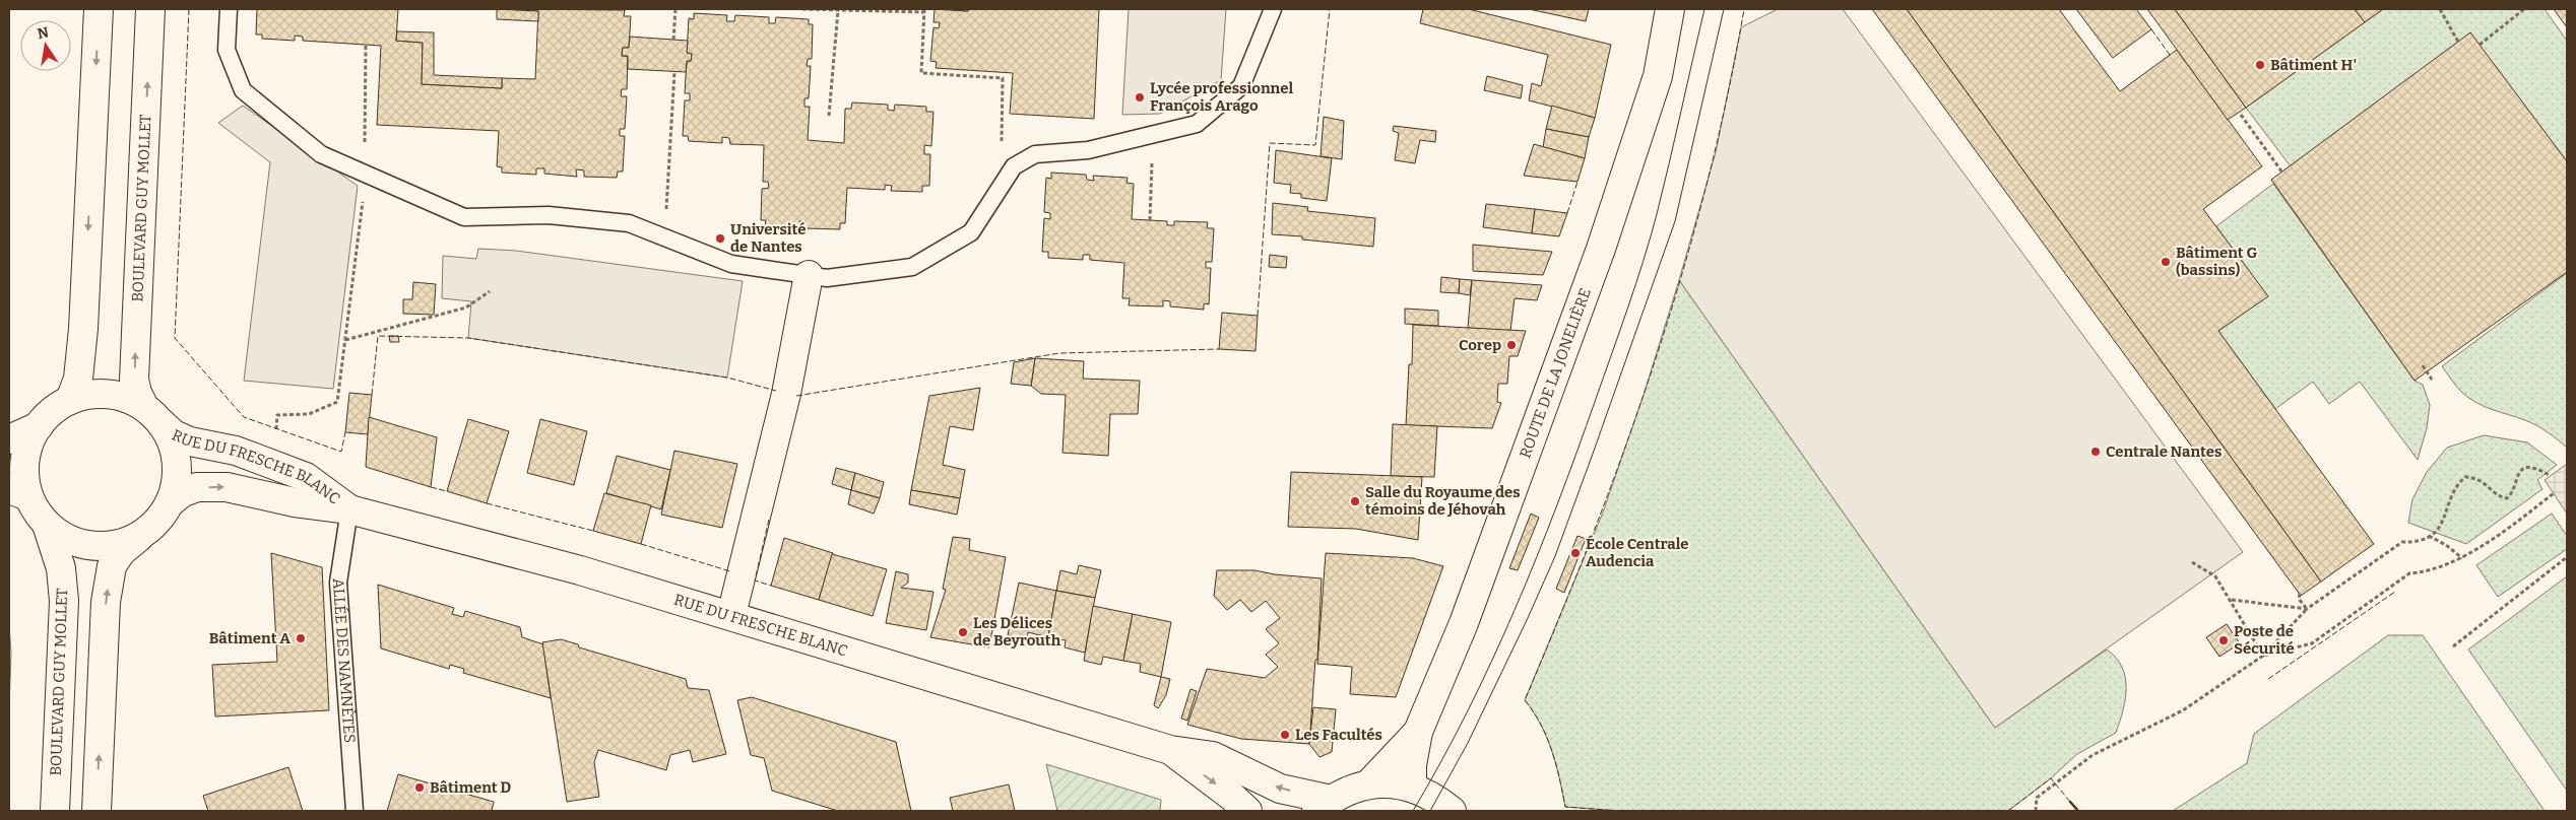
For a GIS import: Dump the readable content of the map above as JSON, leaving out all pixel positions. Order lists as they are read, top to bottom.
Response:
{
  "streets": {
    "street": ["BOULEVARD GUY MOLLET", "ROUTE DE LA JONELIÈRE", "RUE DU FRESCHE BLANC"],
    "lane": ["ALLÉE DES NAMNÈTES"]
  },
  "crossings": [
    ["BOULEVARD GUY MOLLET", "RUE DU FRESCHE BLANC"],
    ["RUE DU FRESCHE BLANC", "ALLÉE DES NAMNÈTES"]
  ],
  "places": [
    "Bâtiment H'",
    "Lycée professionnel François Arago",
    "Université de Nantes",
    "Bâtiment G (bassins)",
    "Corep",
    "Centrale Nantes",
    "Salle du Royaume des témoins de Jéhovah",
    "École Centrale Audencia",
    "Les Délices de Beyrouth",
    "Bâtiment A",
    "Poste de Sécurité",
    "Les Facultés",
    "Bâtiment D"
  ],
  "north": "top"
}
